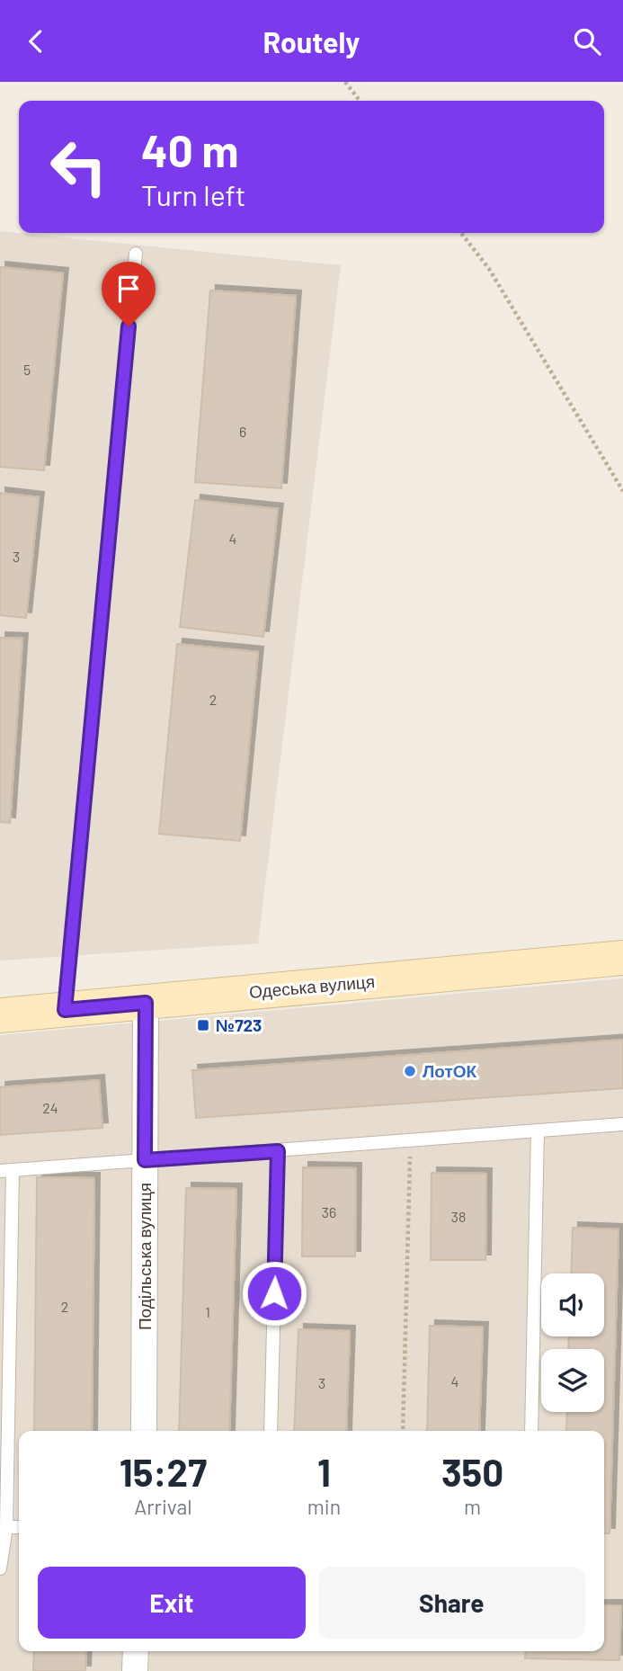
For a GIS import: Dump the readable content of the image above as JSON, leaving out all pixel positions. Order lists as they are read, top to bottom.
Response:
{
  "streets": {
    "street": ["Одеська вулиця", "Подільська вулиця"]
  },
  "crossings": [
    ["Одеська вулиця", "Подільська вулиця"]
  ],
  "places": {
    "transit": ["№723"],
    "other": ["ЛотОК"]
  },
  "house_numbers": [
    "5",
    "6",
    "4",
    "3",
    "2",
    "24",
    "36",
    "38",
    "2",
    "1",
    "4",
    "3"
  ],
  "page": {
    "header": "Routely",
    "turn": ["40 m", "Turn left"],
    "eta": [
      "15:27",
      "Arrival",
      "1",
      "min",
      "350",
      "m"
    ],
    "buttons": ["Exit", "Share"]
  }
}
